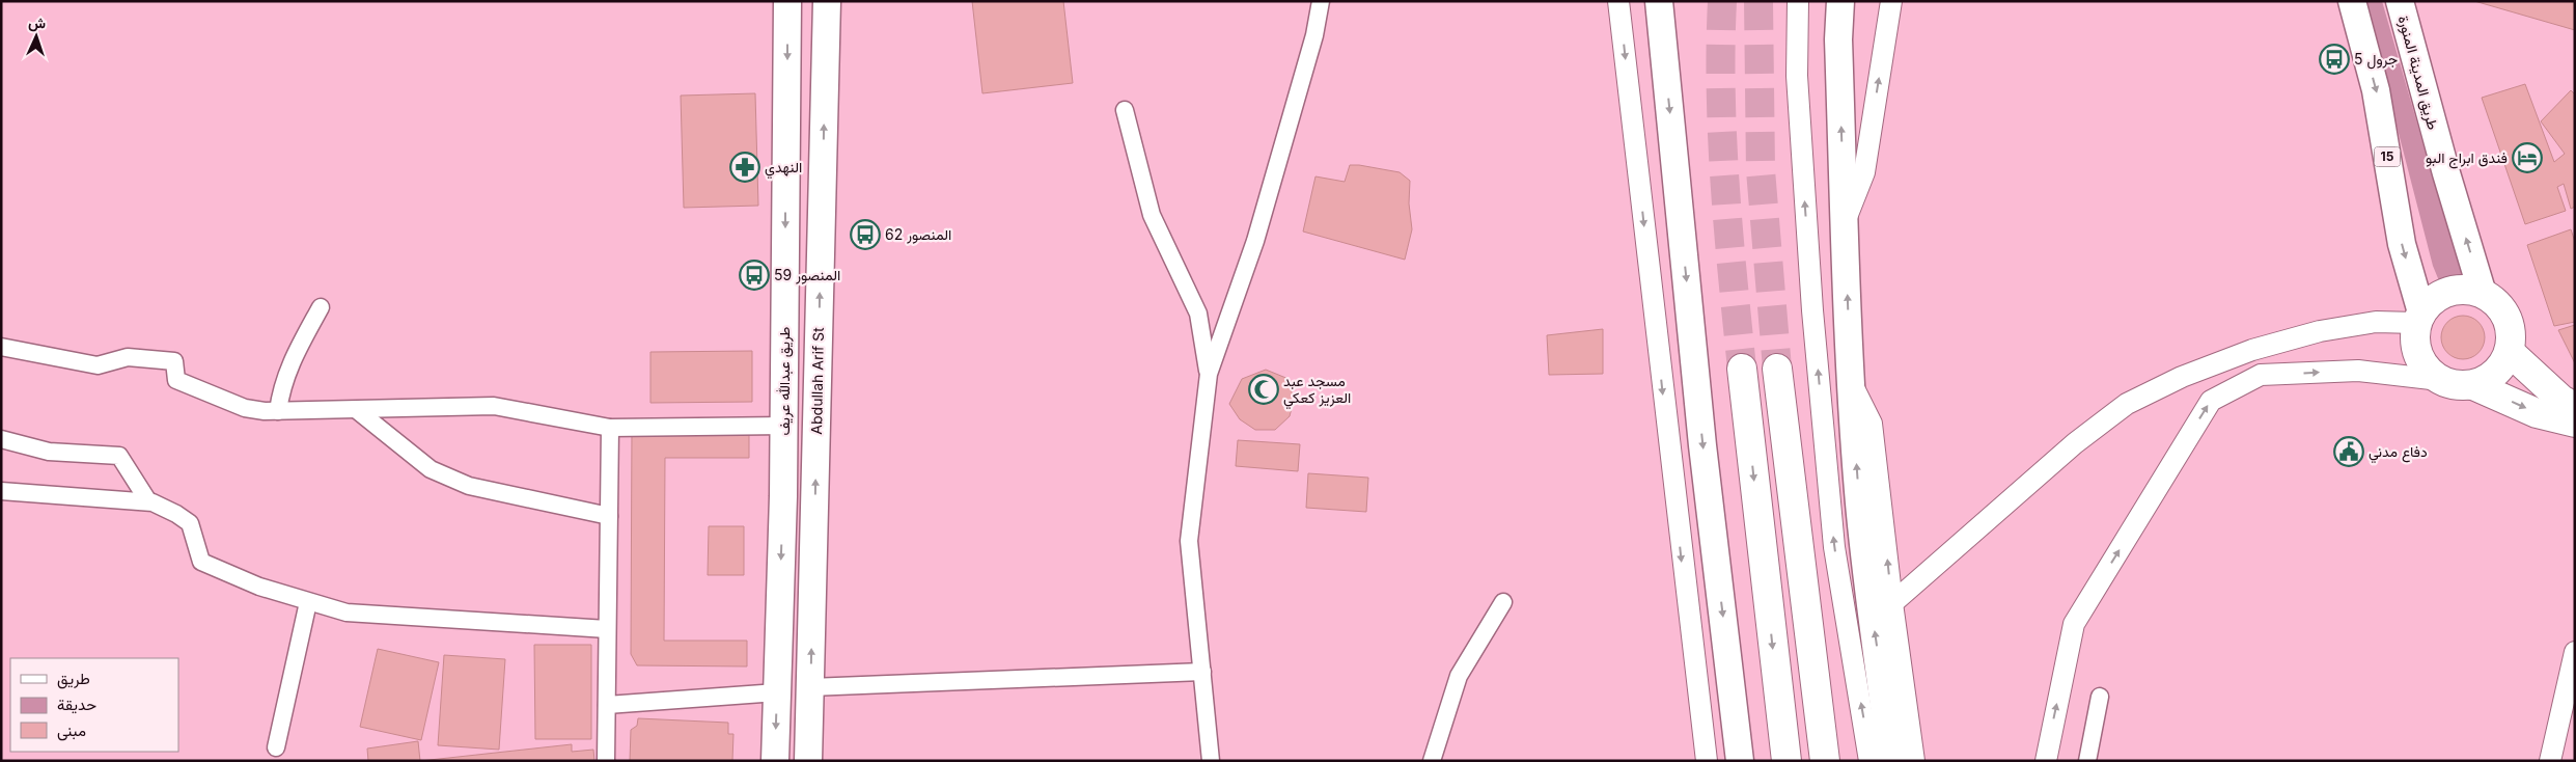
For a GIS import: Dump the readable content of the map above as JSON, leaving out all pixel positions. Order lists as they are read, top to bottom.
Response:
{
  "streets": {
    "main road": [
      "طريق المدينة المنورة",
      "15",
      "طريق عبدالله عريف",
      "Abdullah Arif St"
    ]
  },
  "crossings": [
    ["طريق المدينة المنورة", "15"]
  ],
  "one_way": ["طريق عبدالله عريف", "Abdullah Arif St"],
  "places": {
    "bus stop": ["جرول 5", "المنصور 62", "المنصور 59"],
    "hotel": ["فندق ابراج البو"],
    "pharmacy": ["النهدي"],
    "mosque": ["مسجد عبد العزيز كعكي"],
    "public building": ["دفاع مدني"]
  },
  "legend": ["طريق", "حديقة", "مبنى"],
  "north": "top"
}
